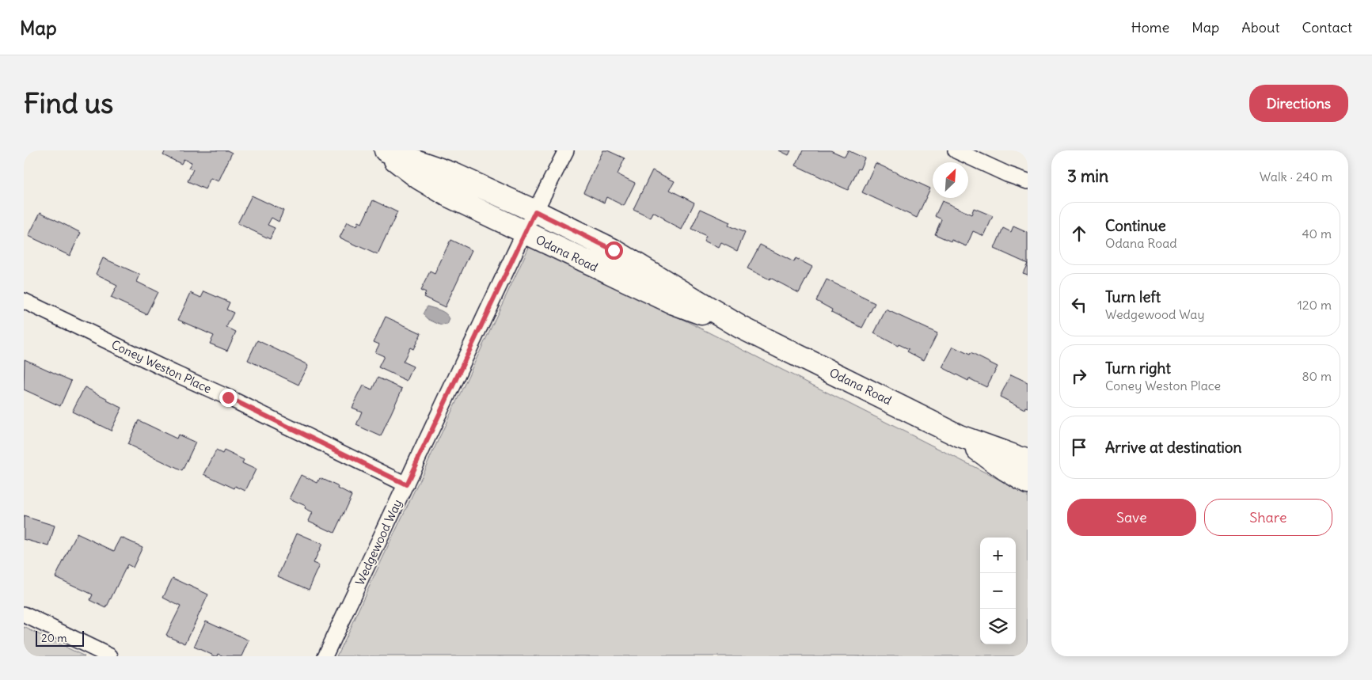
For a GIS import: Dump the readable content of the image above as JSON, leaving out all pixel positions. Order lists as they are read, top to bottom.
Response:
{
  "streets": {
    "street": ["Odana Road", "Coney Weston Place", "Wedgewood Way"]
  },
  "crossings": [
    ["Odana Road", "Wedgewood Way"],
    ["Coney Weston Place", "Wedgewood Way"]
  ],
  "scale_bar": "20 m",
  "north": "top right",
  "page": {
    "header": "Map",
    "nav": [
      "Home",
      "Map",
      "About",
      "Contact"
    ],
    "buttons": [
      "Directions",
      ["Save", "Share"]
    ],
    "title": "Find us",
    "heading": ["3 min", "Walk · 240 m"],
    "list": [
      ["Continue", "Odana Road", "40 m"],
      ["Turn left", "Wedgewood Way", "120 m"],
      ["Turn right", "Coney Weston Place", "80 m"],
      "Arrive at destination"
    ],
    "map_buttons": ["+", "−"],
    "scale": "20 m"
  }
}
